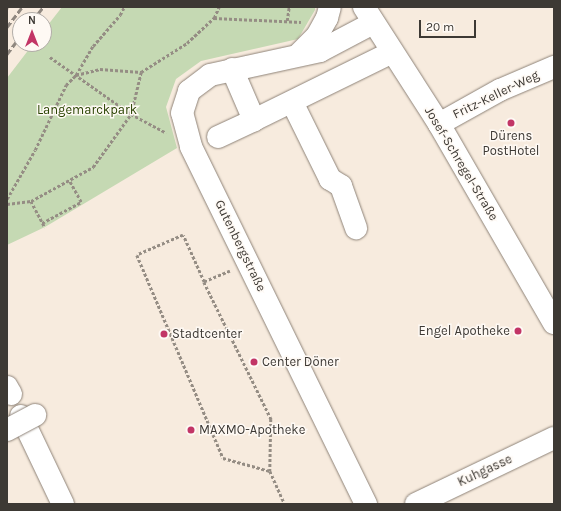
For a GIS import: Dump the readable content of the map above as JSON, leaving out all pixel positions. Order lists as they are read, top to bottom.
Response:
{
  "streets": {
    "street": [
      "Fritz-Keller-Weg",
      "Josef-Schregel-Straße",
      "Gutenbergstraße",
      "Kuhgasse"
    ]
  },
  "crossings": [
    ["Fritz-Keller-Weg", "Josef-Schregel-Straße"],
    ["Josef-Schregel-Straße", "Gutenbergstraße"]
  ],
  "parks": ["Langemarckpark"],
  "places": [
    "Dürens PostHotel",
    "Engel Apotheke",
    "Stadtcenter",
    "Center Döner",
    "MAXMO-Apotheke"
  ],
  "scale_bar": "20 m",
  "north": "top"
}
